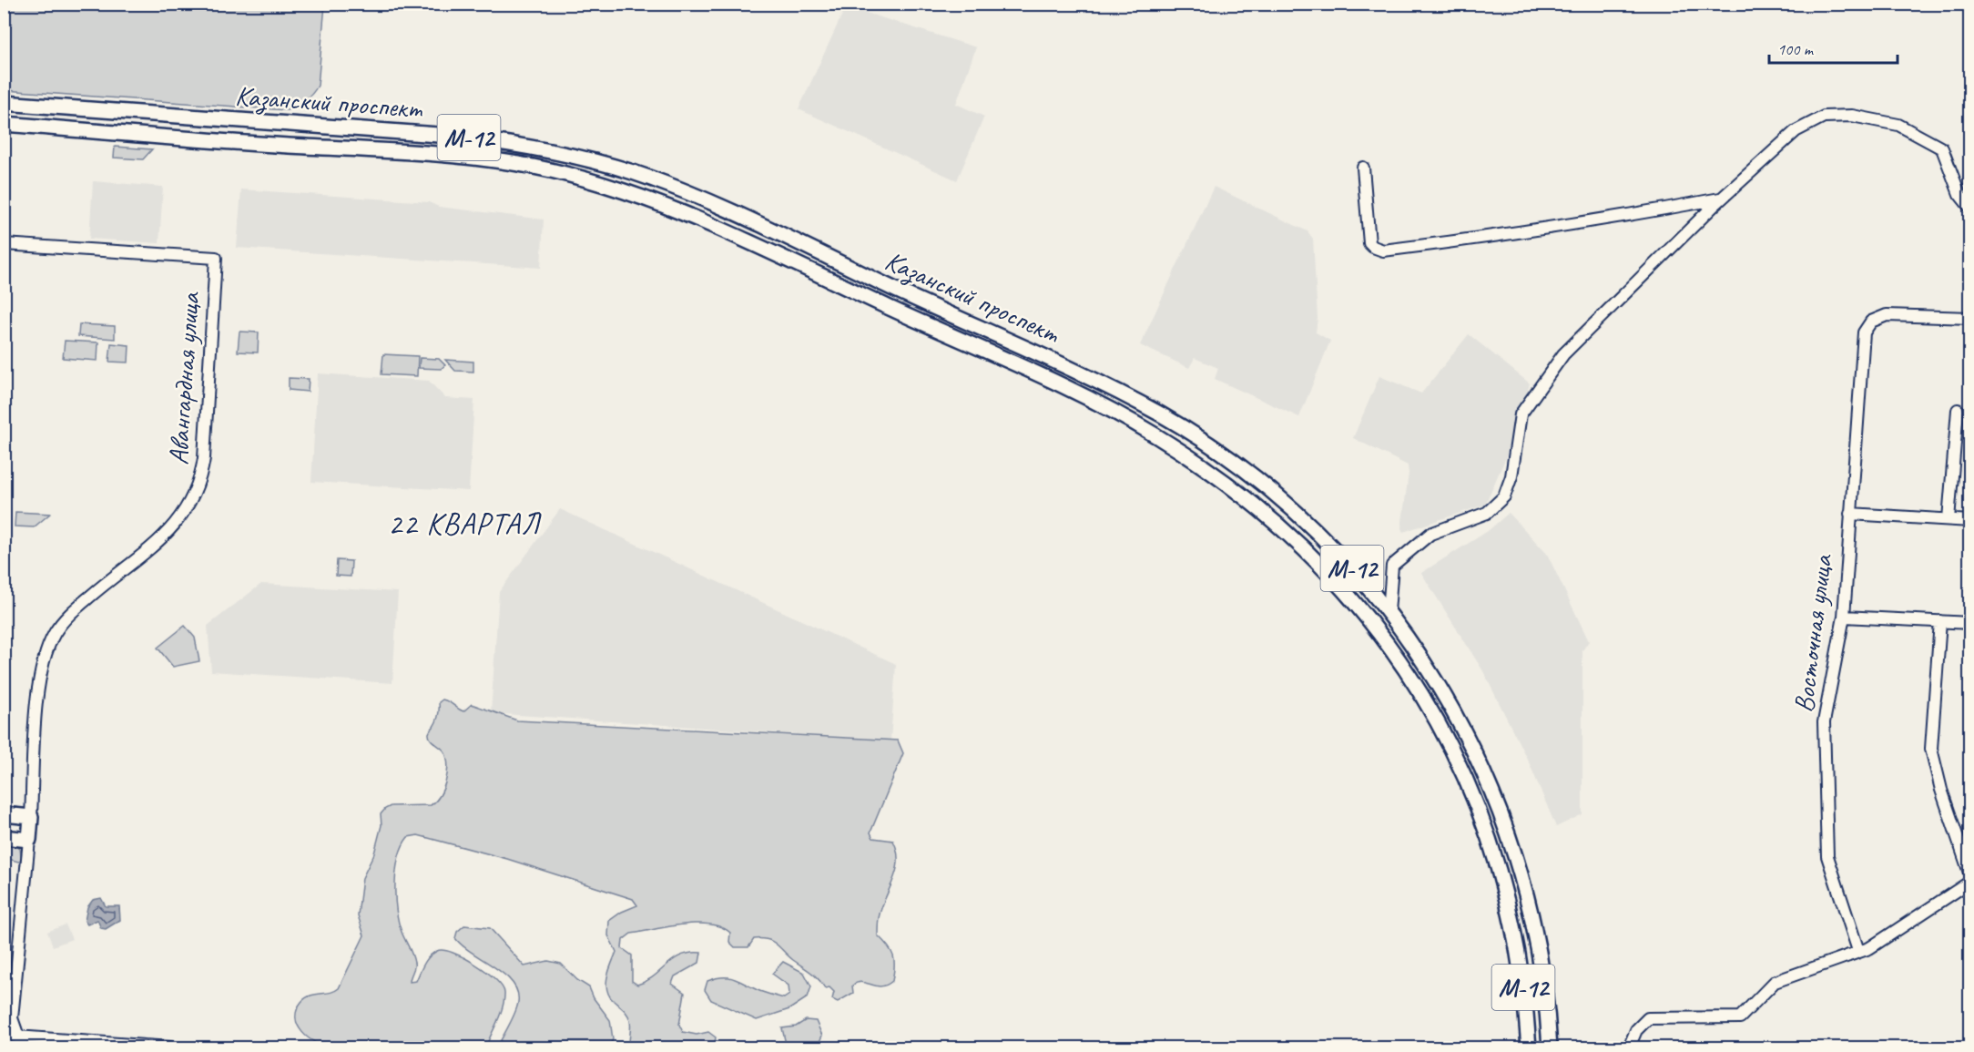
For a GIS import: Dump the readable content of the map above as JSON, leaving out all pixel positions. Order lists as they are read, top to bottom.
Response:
{
  "streets": {
    "main road": ["Казанский проспект", "М-12"],
    "street": ["Авангардная улица", "Восточная улица"]
  },
  "districts": ["22 КВАРТАЛ"],
  "scale_bar": "100 m"
}
